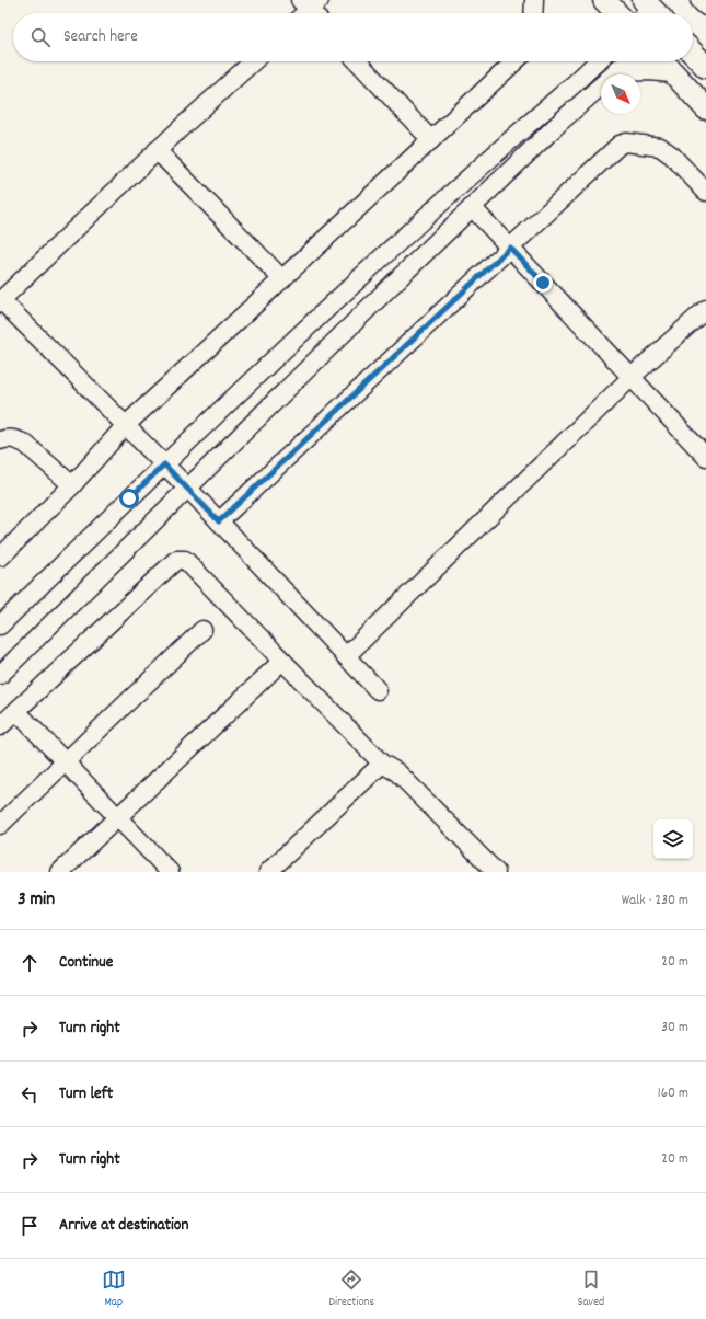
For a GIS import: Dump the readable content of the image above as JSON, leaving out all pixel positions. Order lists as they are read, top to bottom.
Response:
{
  "north": "bottom right",
  "page": {
    "search": "Search here",
    "heading": ["3 min", "Walk · 230 m"],
    "list": [
      ["Continue", "20 m"],
      ["Turn right", "30 m"],
      ["Turn left", "160 m"],
      ["Turn right", "20 m"],
      "Arrive at destination"
    ],
    "nav": ["Map", "Directions", "Saved"]
  }
}
